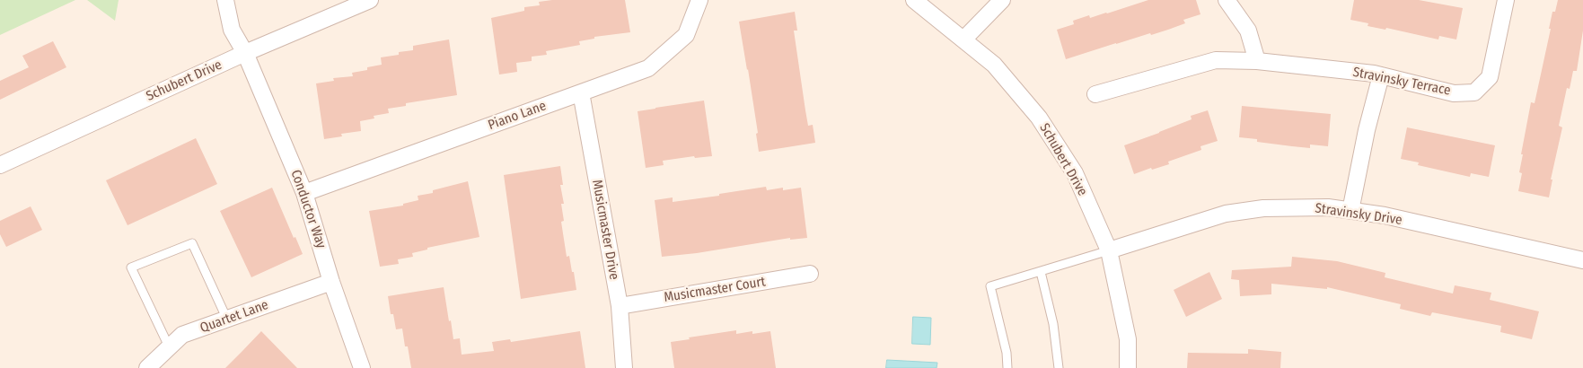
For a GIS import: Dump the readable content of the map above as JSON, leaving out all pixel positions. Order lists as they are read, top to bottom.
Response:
{
  "streets": {
    "street": [
      "Schubert Drive",
      "Stravinsky Terrace",
      "Piano Lane",
      "Conductor Way",
      "Stravinsky Drive",
      "Musicmaster Drive",
      "Musicmaster Court",
      "Quartet Lane"
    ]
  },
  "crossings": [
    ["Schubert Drive", "Conductor Way"],
    ["Schubert Drive", "Stravinsky Drive"],
    ["Piano Lane", "Conductor Way"],
    ["Piano Lane", "Musicmaster Drive"],
    ["Conductor Way", "Quartet Lane"],
    ["Musicmaster Drive", "Musicmaster Court"]
  ]
}
